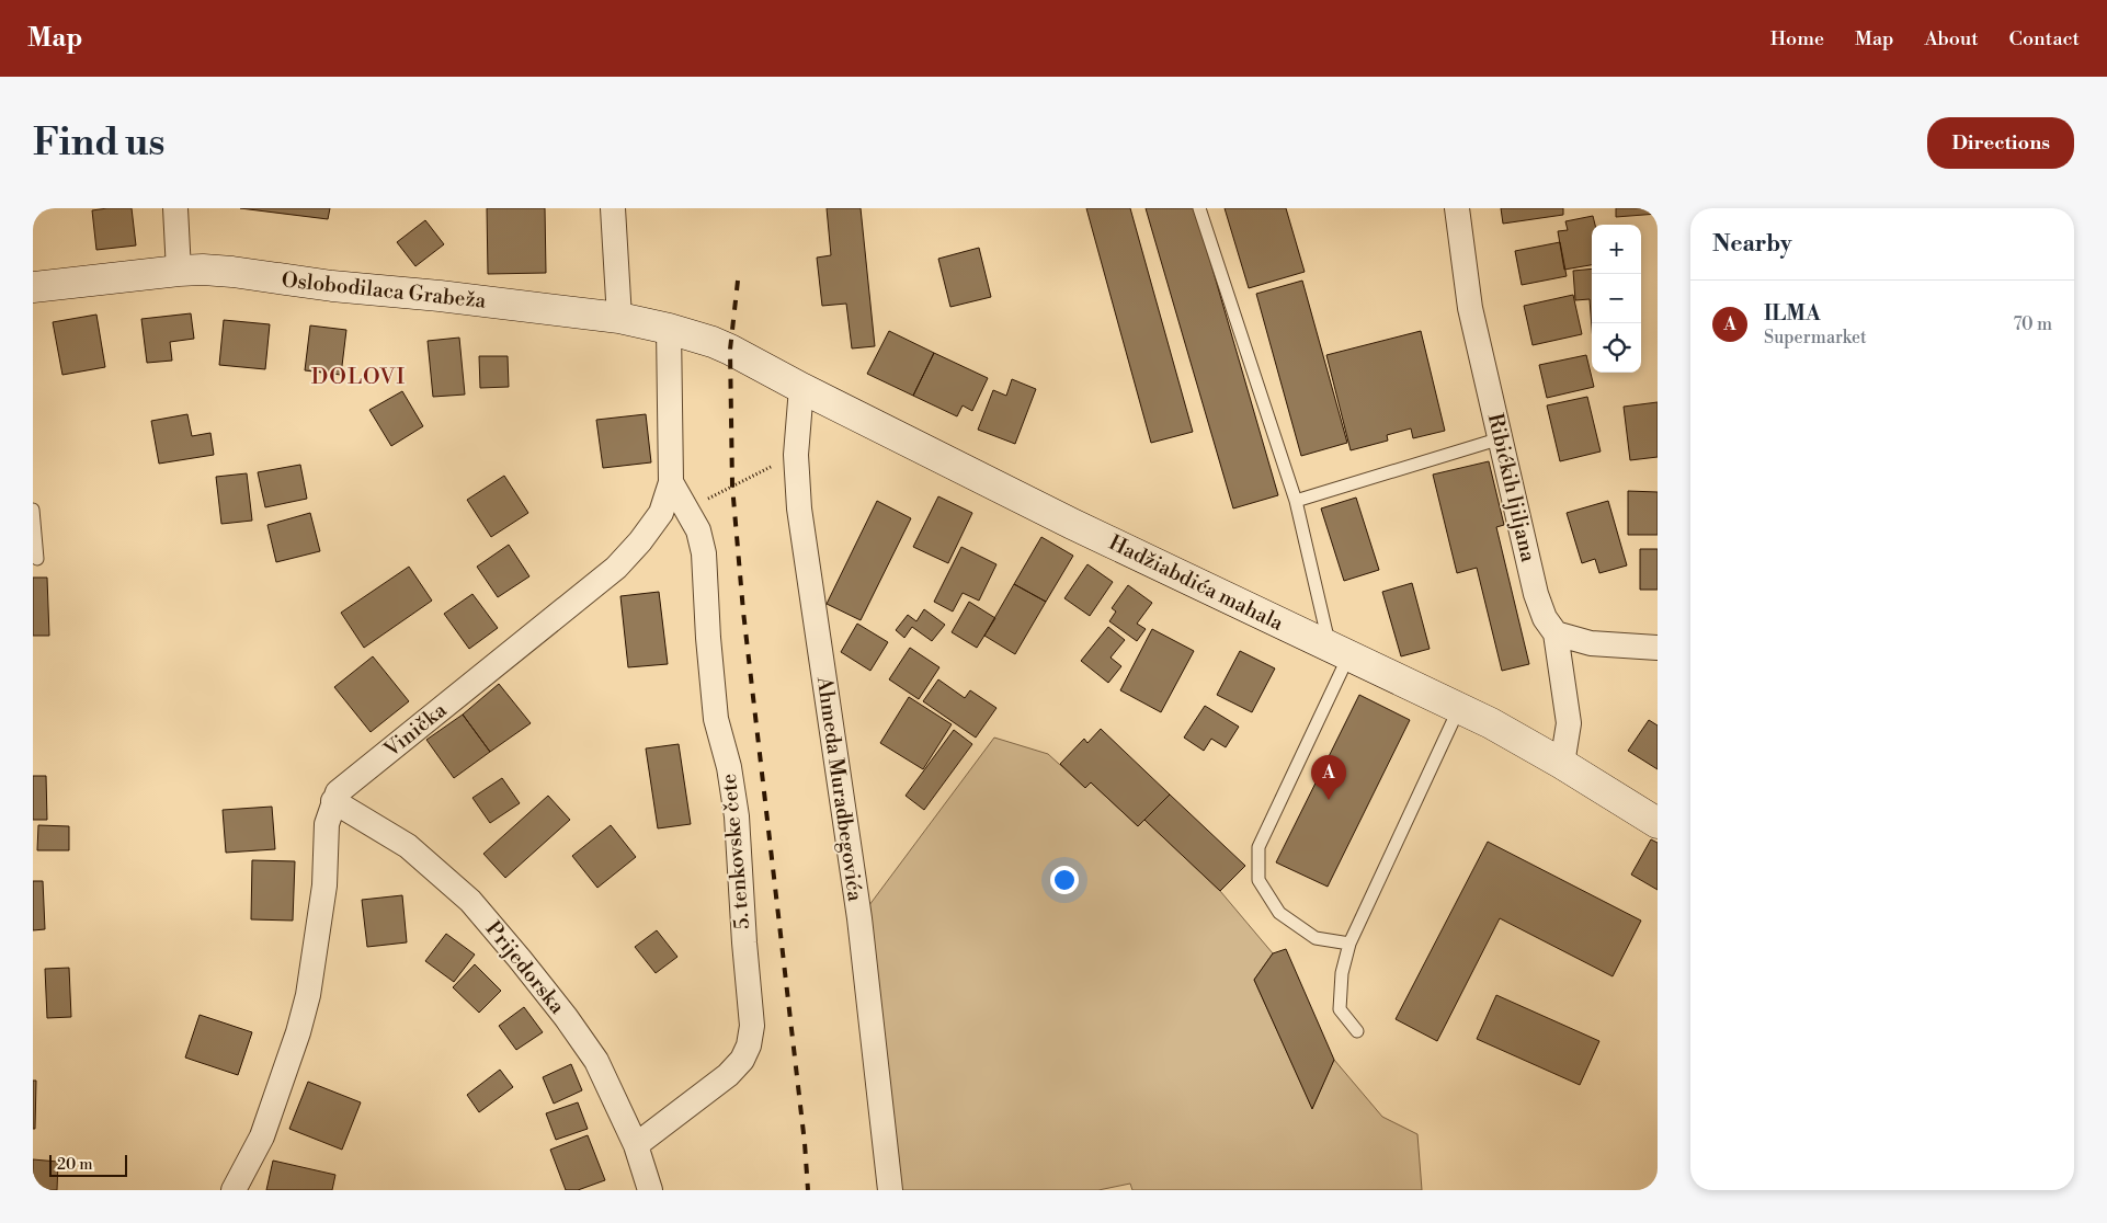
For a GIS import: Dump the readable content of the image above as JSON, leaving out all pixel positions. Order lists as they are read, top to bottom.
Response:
{
  "streets": {
    "street": [
      "Oslobodilaca Grabeža",
      "Ribićkih ljiljana",
      "Hadžiabdića mahala",
      "Vinička",
      "Ahmeda Muradbegovića",
      "5. tenkovske čete",
      "Prijedorska"
    ]
  },
  "crossings": [
    ["Oslobodilaca Grabeža", "Hadžiabdića mahala"],
    ["Oslobodilaca Grabeža", "Vinička"],
    ["Ribićkih ljiljana", "Hadžiabdića mahala"],
    ["Hadžiabdića mahala", "Ahmeda Muradbegovića"],
    ["Vinička", "5. tenkovske čete"],
    ["Vinička", "Prijedorska"],
    ["5. tenkovske čete", "Prijedorska"]
  ],
  "districts": ["DOLOVI"],
  "scale_bar": "20 m",
  "page": {
    "header": "Map",
    "nav": [
      "Home",
      "Map",
      "About",
      "Contact"
    ],
    "buttons": "Directions",
    "title": "Find us",
    "heading": "Nearby",
    "map_buttons": ["+", "−"],
    "list": [
      {
        "mark": "A",
        "name": "ILMA",
        "note": "Supermarket",
        "value": "70 m"
      }
    ],
    "pins": "A",
    "scale": "20 m"
  }
}
